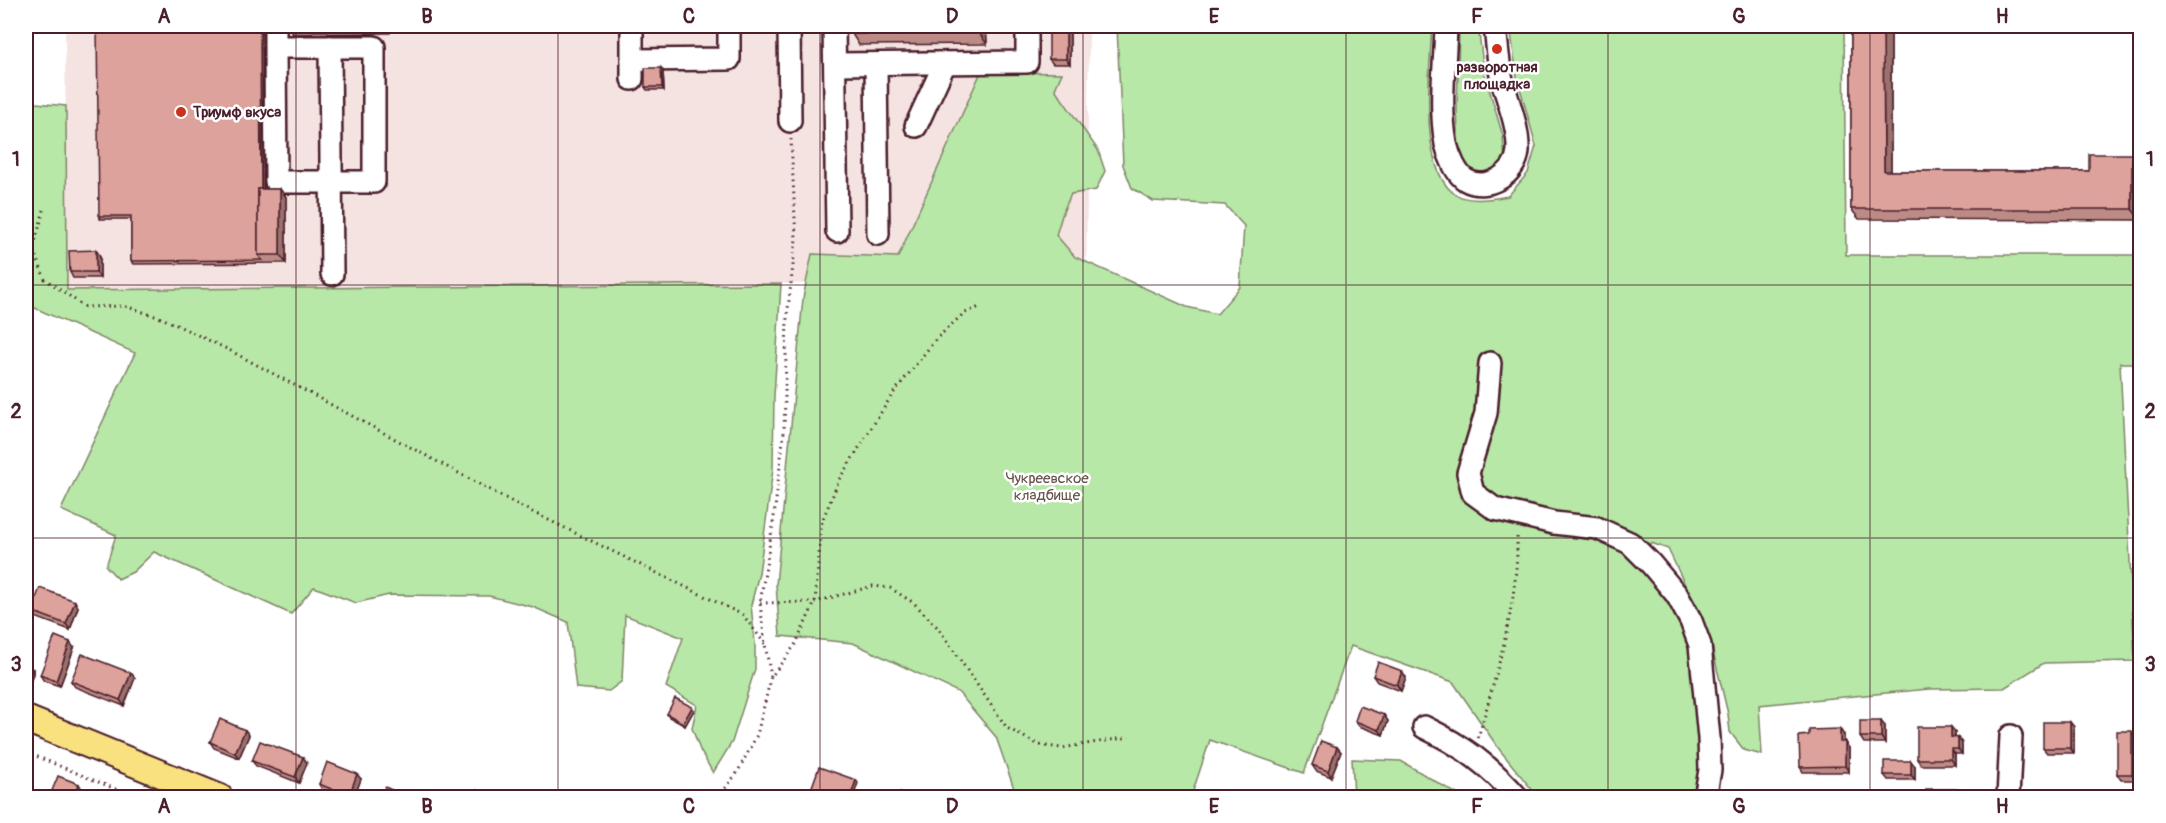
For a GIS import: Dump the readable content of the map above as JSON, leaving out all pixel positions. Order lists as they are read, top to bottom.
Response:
{
  "parks": ["Чукреевское кладбище"],
  "places": ["разворотная площадка", "Триумф вкуса"],
  "grid": {
    "columns": [
      "A",
      "B",
      "C",
      "D",
      "E",
      "F",
      "G",
      "H"
    ],
    "rows": ["1", "2", "3"]
  }
}
